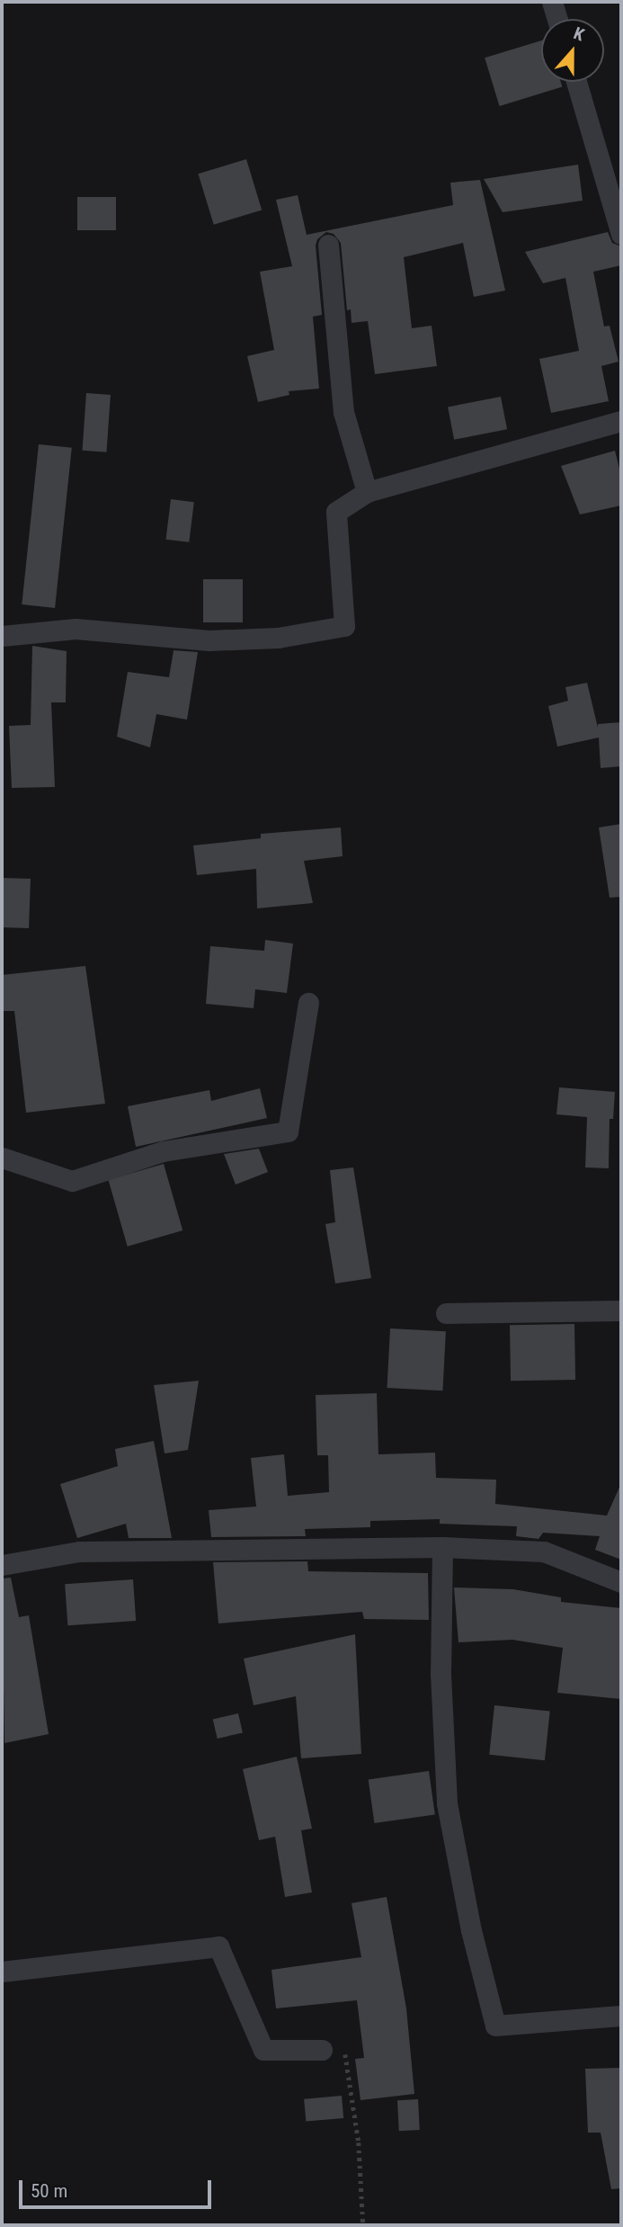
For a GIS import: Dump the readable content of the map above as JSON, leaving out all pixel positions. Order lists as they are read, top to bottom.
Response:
{
  "scale_bar": "50 m",
  "north": "top"
}
